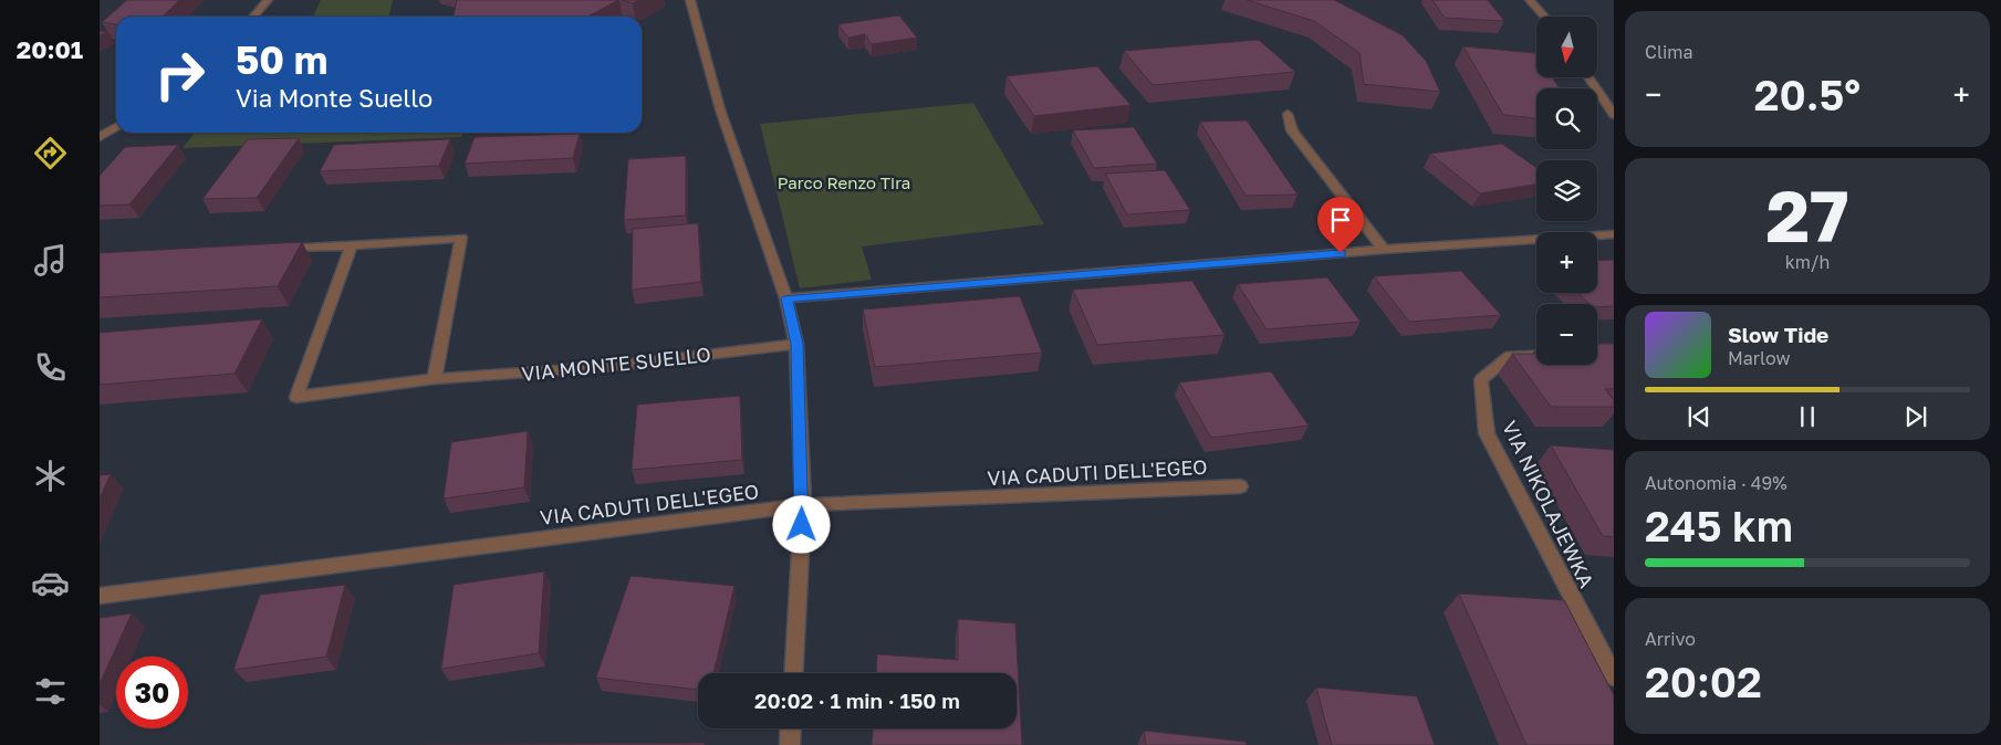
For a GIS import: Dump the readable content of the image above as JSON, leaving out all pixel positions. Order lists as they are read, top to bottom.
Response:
{
  "streets": {
    "street": ["VIA MONTE SUELLO", "VIA CADUTI DELL'EGEO", "VIA NIKOLAJEWKA"]
  },
  "parks": ["Parco Renzo Tira"],
  "north": "bottom",
  "page": {
    "tabs": "20:01",
    "tile": [
      "Clima",
      ["27", "km/h"],
      ["Autonomia · 49%", "245 km"],
      ["Arrivo", "20:02"]
    ],
    "map_buttons": ["+", "−"],
    "turn": ["50 m", "Via Monte Suello"],
    "heat": ["−", "20.5°", "+"],
    "song": ["Slow Tide", "Marlow"],
    "limit": "30",
    "trip": "20:02 · 1 min · 150 m"
  }
}
